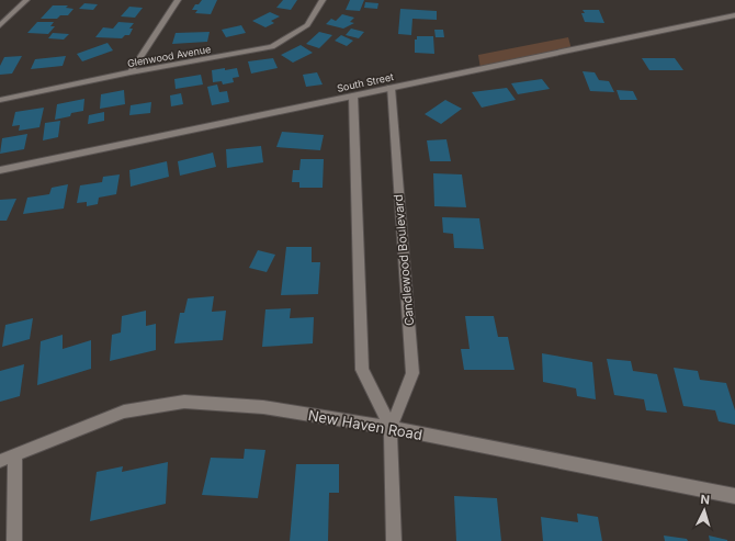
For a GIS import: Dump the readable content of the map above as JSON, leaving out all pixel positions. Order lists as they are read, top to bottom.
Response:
{
  "streets": {
    "street": [
      "Glenwood Avenue",
      "South Street",
      "Candlewood Boulevard",
      "New Haven Road"
    ]
  },
  "crossings": [
    ["South Street", "Candlewood Boulevard"],
    ["Candlewood Boulevard", "New Haven Road"]
  ],
  "north": "top"
}
